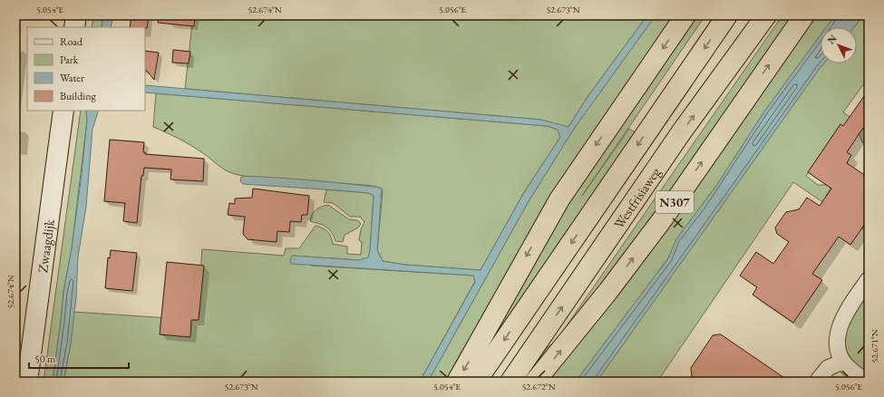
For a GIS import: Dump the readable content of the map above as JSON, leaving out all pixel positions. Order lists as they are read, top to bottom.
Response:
{
  "streets": {
    "highway": ["Westfrisiaweg", "N307"],
    "street": ["Zwaagdijk"]
  },
  "legend": [
    "Road",
    "Park",
    "Water",
    "Building"
  ],
  "scale_bar": "50 m",
  "north": "top left",
  "coordinates": [
    "5.054°E",
    "52.674°N",
    "5.056°E",
    "52.673°N",
    "52.671°N",
    "52.672°N"
  ]
}
